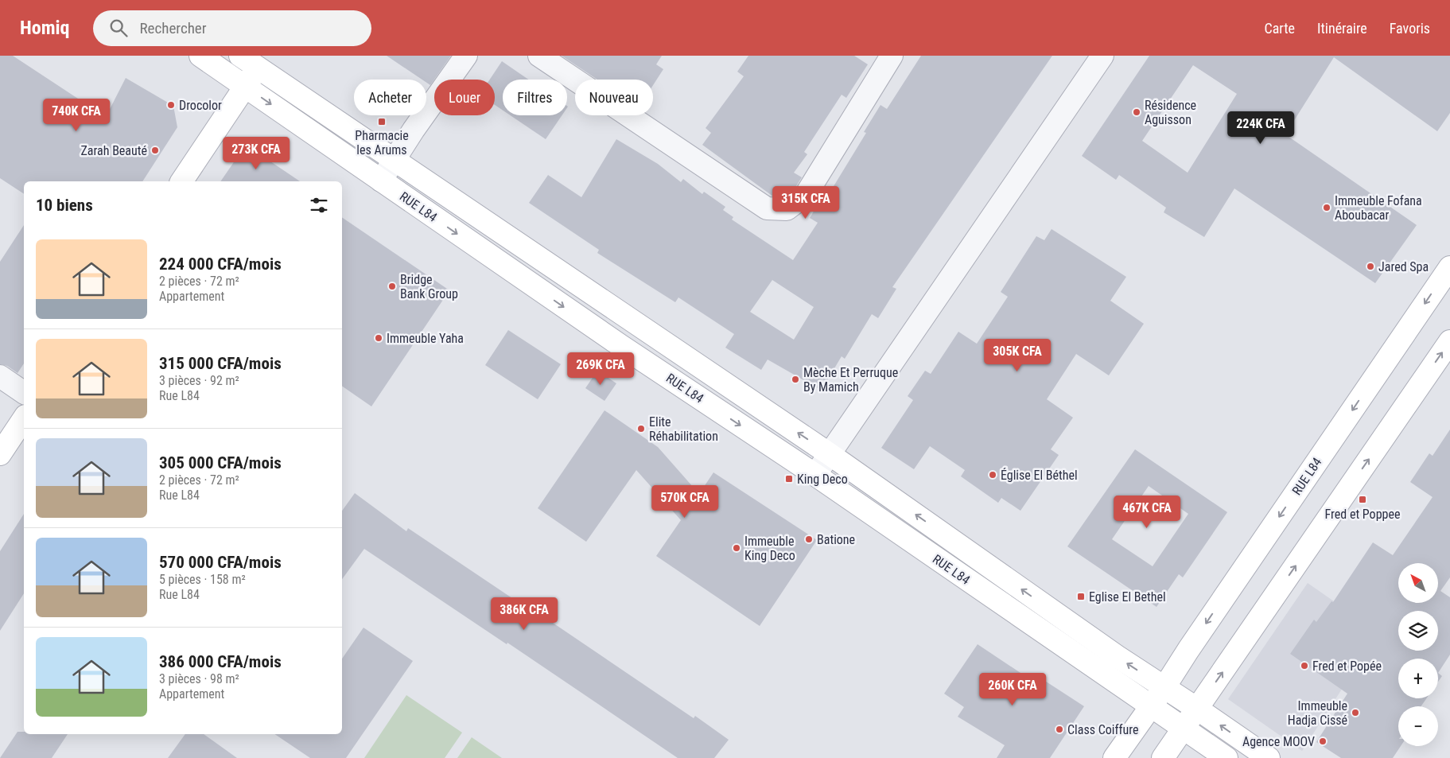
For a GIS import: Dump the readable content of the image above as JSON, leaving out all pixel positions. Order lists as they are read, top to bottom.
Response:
{
  "streets": {
    "street": ["RUE L84"]
  },
  "places": {
    "other": [
      "Drocolor",
      "Résidence Aguisson",
      "Zarah Beauté",
      "Immeuble Fofana Aboubacar",
      "Jared Spa",
      "Bridge Bank Group",
      "Immeuble Yaha",
      "Mèche Et Perruque By Mamich",
      "Elite Réhabilitation",
      "Église El Béthel",
      "Batione",
      "Immeuble King Deco",
      "Fred et Popée",
      "Immeuble Hadja Cissé",
      "Class Coiffure",
      "Agence MOOV"
    ],
    "transit": [
      "Pharmacie les Arums",
      "King Deco",
      "Fred et Poppee",
      "Eglise El Bethel"
    ]
  },
  "north": "top left",
  "page": {
    "header": "Homiq",
    "search": "Rechercher",
    "nav": ["Carte", "Itinéraire", "Favoris"],
    "chip": [
      "Acheter",
      "Louer",
      "Filtres",
      "Nouveau"
    ],
    "price": [
      "740K CFA",
      "224K CFA",
      "273K CFA",
      "315K CFA",
      "305K CFA",
      "269K CFA",
      "570K CFA",
      "467K CFA",
      "386K CFA",
      "260K CFA"
    ],
    "heading": "10 biens",
    "list": [
      {
        "name": "224 000 CFA/mois",
        "note": "2 pièces · 72 m² · Appartement"
      },
      {
        "name": "315 000 CFA/mois",
        "note": "3 pièces · 92 m² · Rue L84"
      },
      {
        "name": "305 000 CFA/mois",
        "note": "2 pièces · 72 m² · Rue L84"
      },
      {
        "name": "570 000 CFA/mois",
        "note": "5 pièces · 158 m² · Rue L84"
      },
      {
        "name": "386 000 CFA/mois",
        "note": "3 pièces · 98 m² · Appartement"
      }
    ],
    "map_buttons": ["+", "−"]
  }
}
